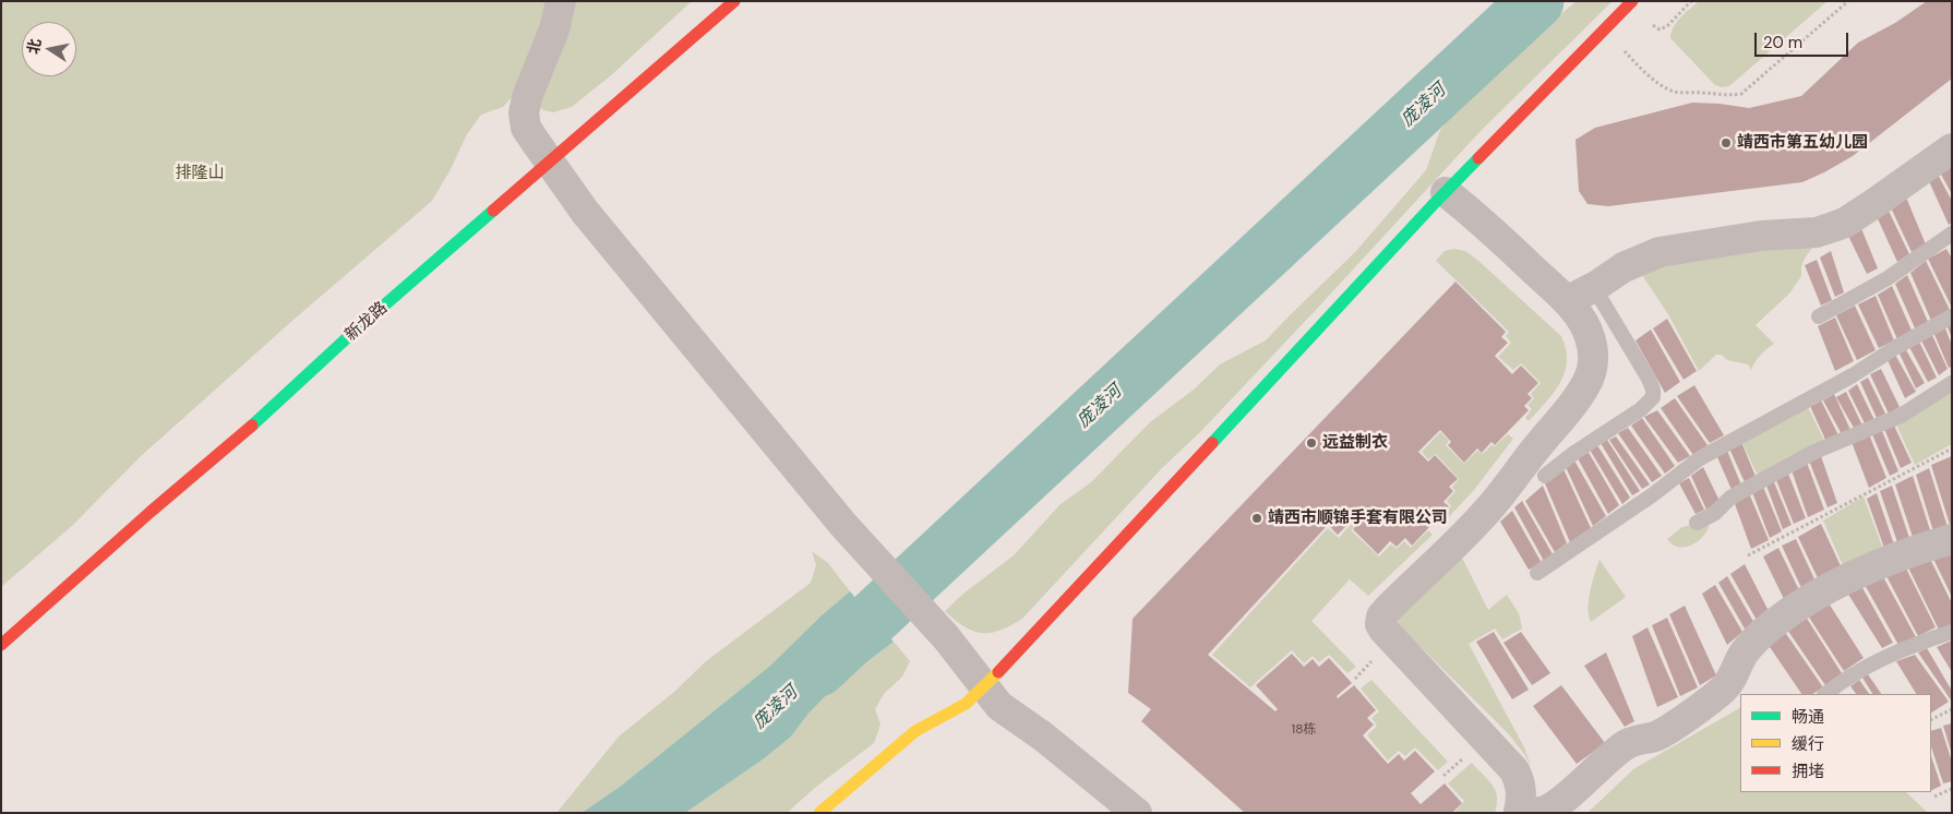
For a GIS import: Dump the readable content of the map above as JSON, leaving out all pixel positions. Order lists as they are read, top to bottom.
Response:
{
  "streets": {
    "main road": ["新龙路"]
  },
  "water": ["庞凌河"],
  "parks": ["排隆山"],
  "places": ["靖西市第五幼儿园", "远益制衣", "靖西市顺锦手套有限公司"],
  "house_numbers": ["18栋"],
  "legend": ["畅通", "缓行", "拥堵"],
  "scale_bar": "20 m",
  "north": "left"
}
